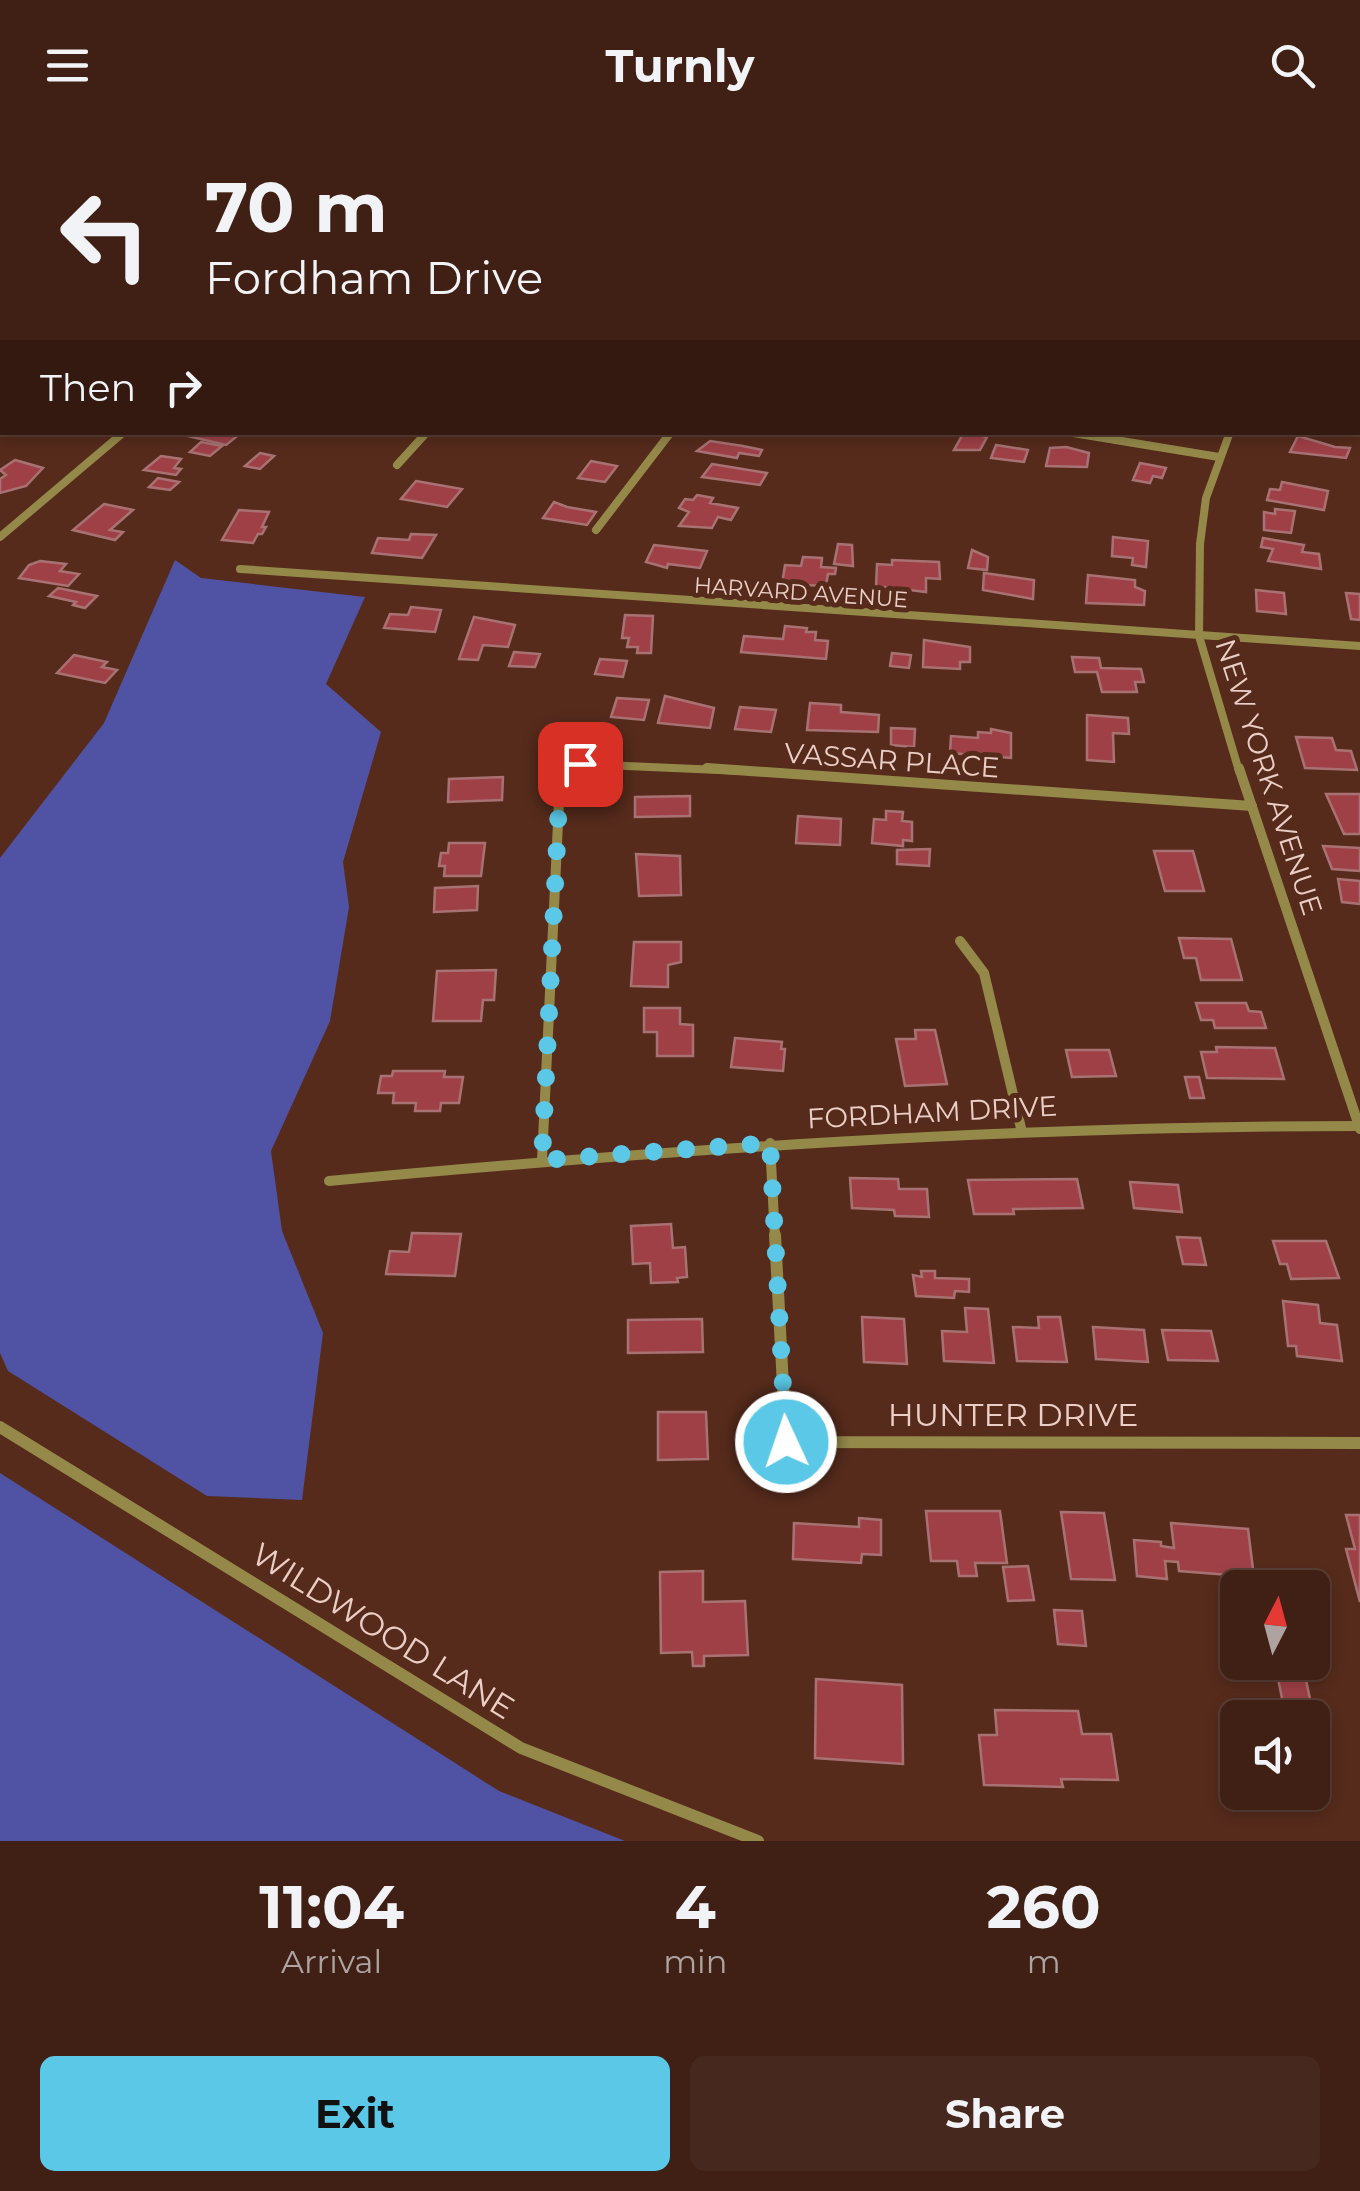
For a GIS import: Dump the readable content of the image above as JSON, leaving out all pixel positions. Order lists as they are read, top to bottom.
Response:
{
  "streets": {
    "street": [
      "HARVARD AVENUE",
      "VASSAR PLACE",
      "NEW YORK AVENUE",
      "FORDHAM DRIVE",
      "HUNTER DRIVE",
      "WILDWOOD LANE"
    ]
  },
  "crossings": [
    ["HARVARD AVENUE", "NEW YORK AVENUE"],
    ["VASSAR PLACE", "NEW YORK AVENUE"],
    ["VASSAR PLACE", "FORDHAM DRIVE"],
    ["NEW YORK AVENUE", "FORDHAM DRIVE"],
    ["FORDHAM DRIVE", "HUNTER DRIVE"]
  ],
  "north": "top",
  "page": {
    "header": "Turnly",
    "turn": ["70 m", "Fordham Drive"],
    "then": "Then",
    "eta": [
      "11:04",
      "Arrival",
      "4",
      "min",
      "260",
      "m"
    ],
    "buttons": ["Exit", "Share"]
  }
}
